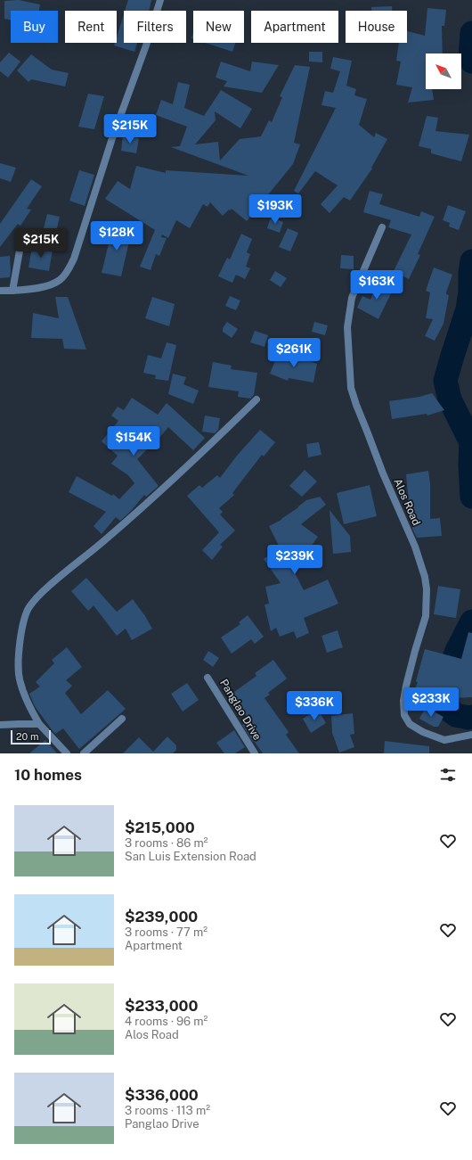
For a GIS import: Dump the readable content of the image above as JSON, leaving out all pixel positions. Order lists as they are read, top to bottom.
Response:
{
  "streets": {
    "street": ["Alos Road", "Panglao Drive"]
  },
  "scale_bar": "20 m",
  "north": "top left",
  "page": {
    "chip": [
      "Buy",
      "Rent",
      "Filters",
      "New",
      "Apartment",
      "House"
    ],
    "price": [
      "$215K",
      "$193K",
      "$128K",
      "$215K",
      "$163K",
      "$261K",
      "$154K",
      "$239K",
      "$233K",
      "$336K"
    ],
    "scale": "20 m",
    "heading": "10 homes",
    "list": [
      {
        "name": "$215,000",
        "note": "3 rooms · 86 m² · San Luis Extension Road"
      },
      {
        "name": "$239,000",
        "note": "3 rooms · 77 m² · Apartment"
      },
      {
        "name": "$233,000",
        "note": "4 rooms · 96 m² · Alos Road"
      },
      {
        "name": "$336,000",
        "note": "3 rooms · 113 m² · Panglao Drive"
      }
    ]
  }
}
